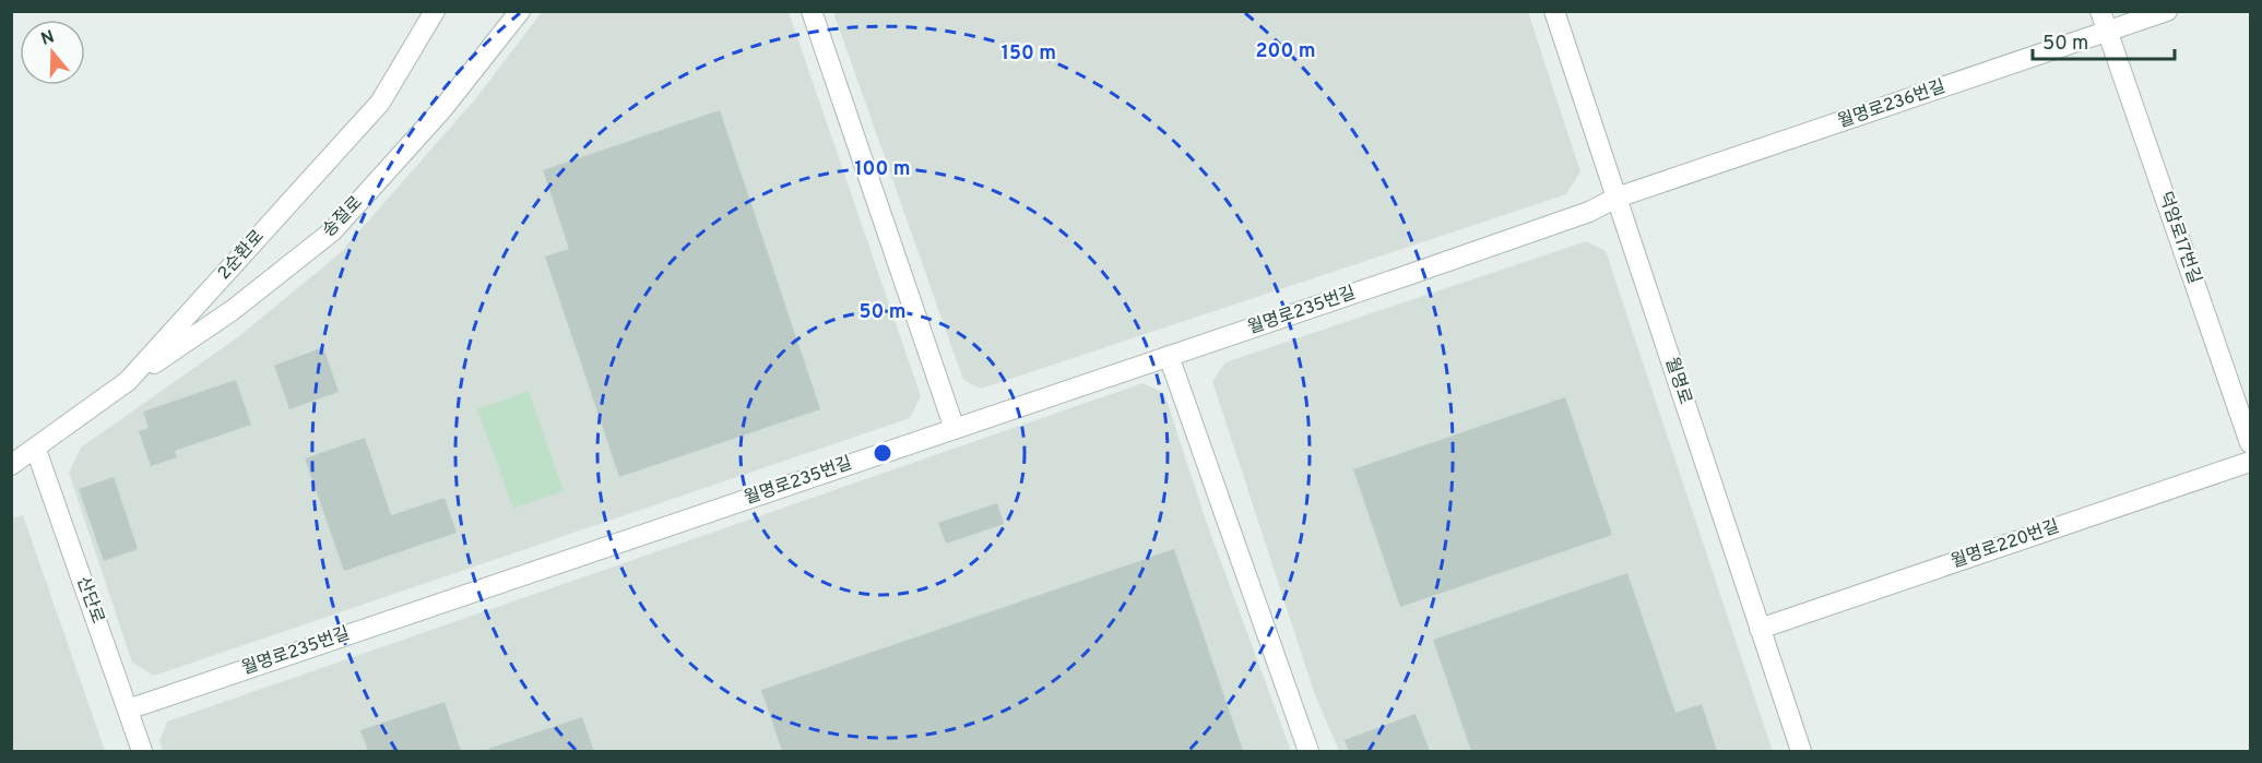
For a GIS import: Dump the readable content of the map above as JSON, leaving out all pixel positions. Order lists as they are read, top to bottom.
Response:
{
  "streets": {
    "street": [
      "월명로236번길",
      "송절로",
      "덕암로17번길",
      "2순환로",
      "월명로235번길",
      "월명로",
      "월명로220번길",
      "산단로"
    ]
  },
  "crossings": [
    ["월명로236번길", "덕암로17번길"],
    ["월명로236번길", "월명로235번길"],
    ["월명로236번길", "월명로"],
    ["송절로", "2순환로"],
    ["2순환로", "산단로"],
    ["월명로235번길", "월명로"],
    ["월명로235번길", "산단로"],
    ["월명로", "월명로220번길"]
  ],
  "scale_bar": "50 m",
  "north": "top",
  "rings": [
    "200 m",
    "150 m",
    "100 m",
    "50 m"
  ]
}
